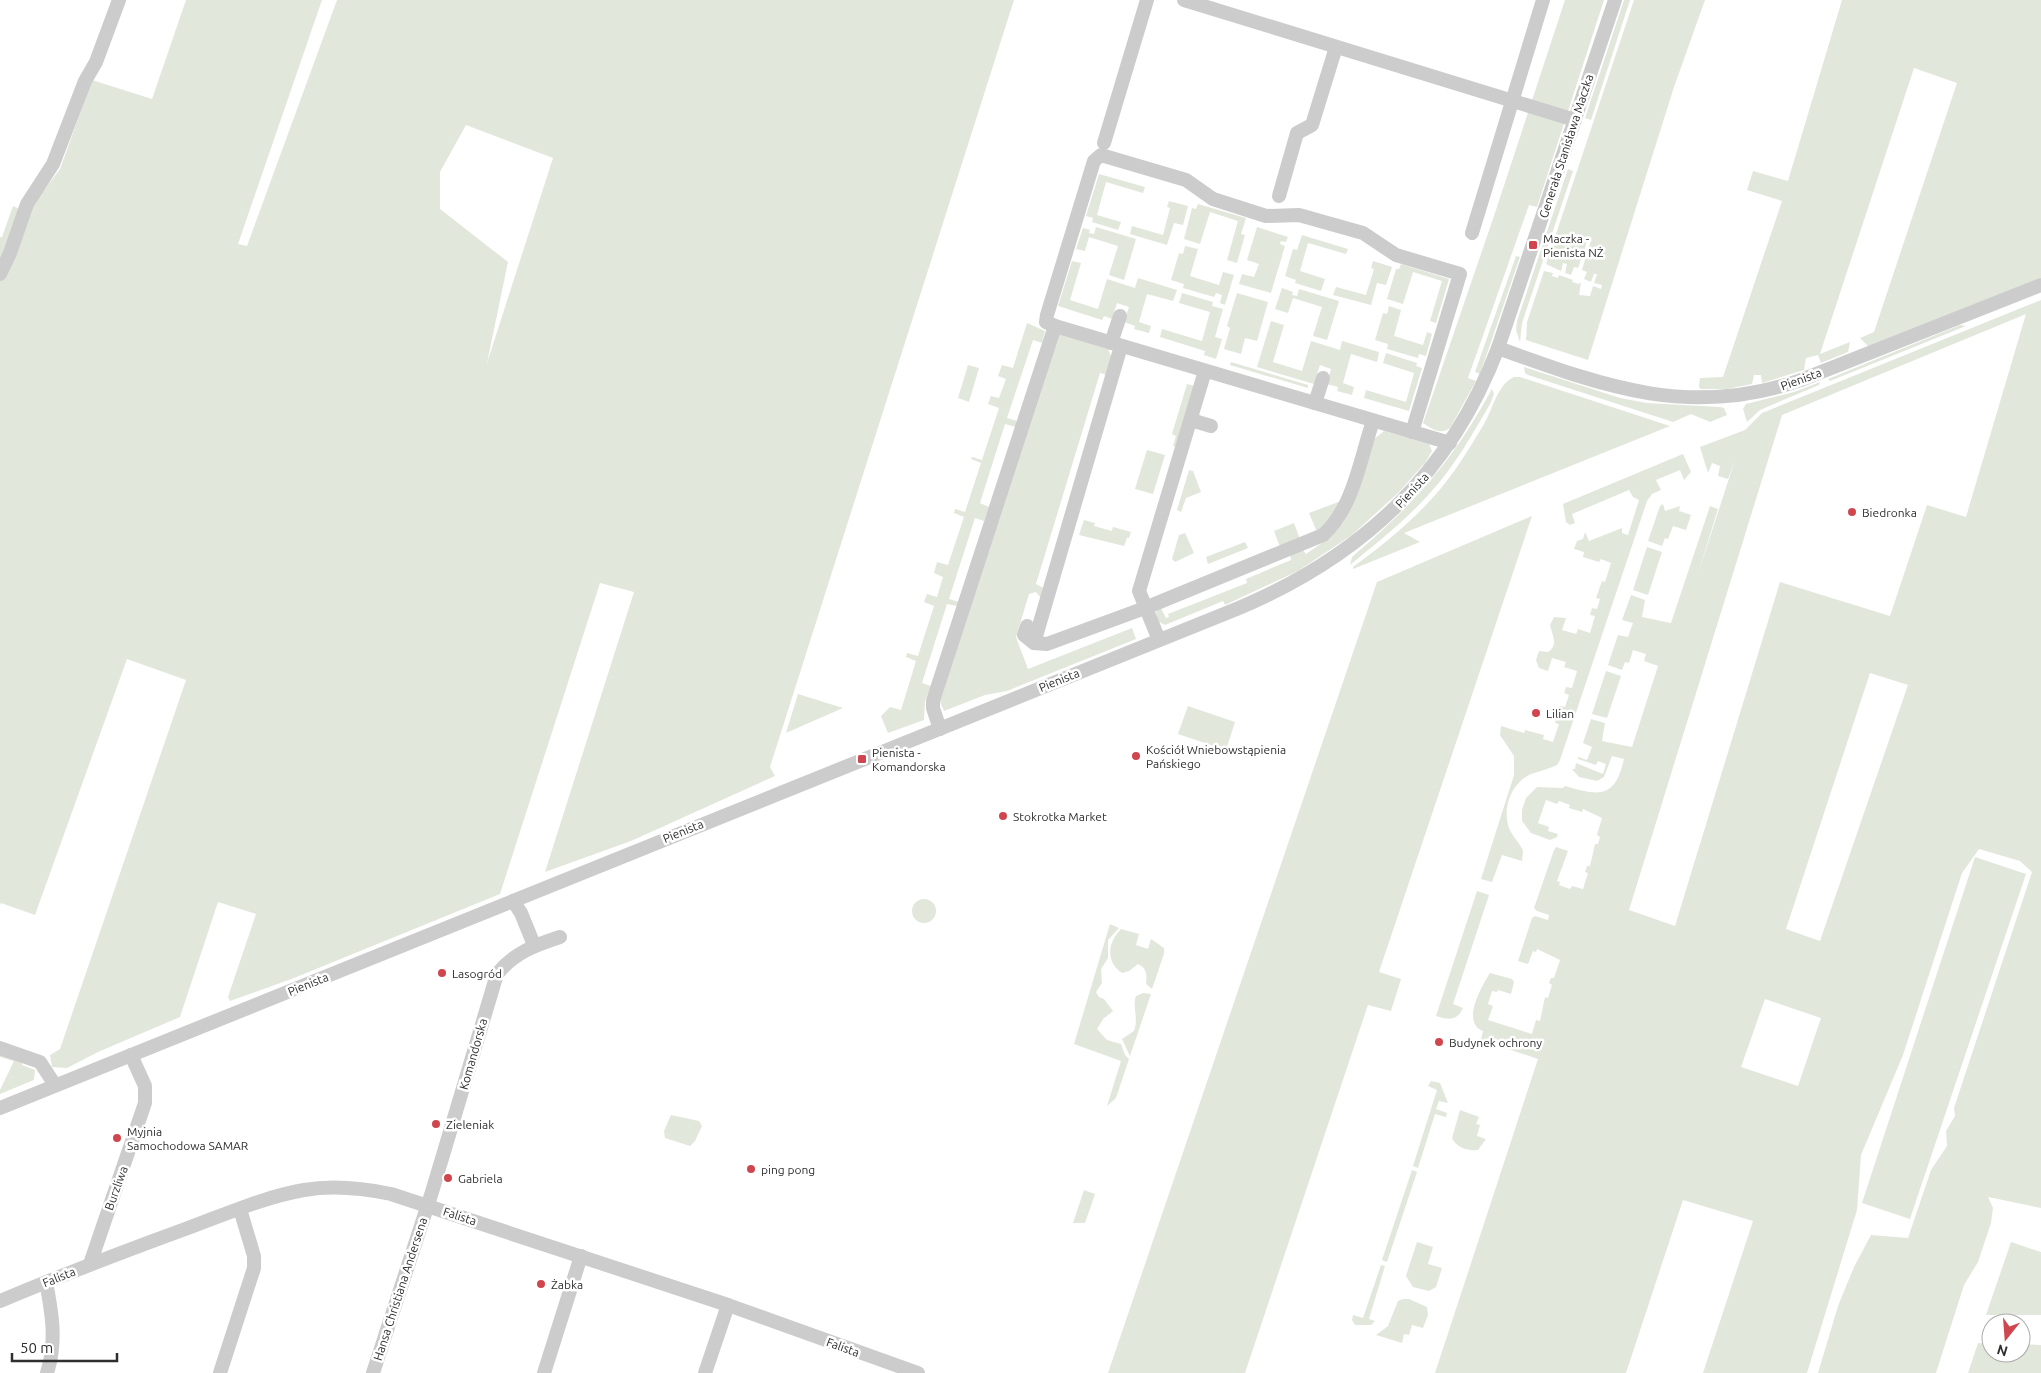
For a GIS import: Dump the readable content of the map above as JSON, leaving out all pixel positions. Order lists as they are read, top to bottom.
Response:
{
  "streets": {
    "street": [
      "Generała Stanisława Maczka",
      "Pienista",
      "Komandorska",
      "Burzliwa",
      "Falista",
      "Hansa Christiana Andersena"
    ]
  },
  "crossings": [
    ["Generała Stanisława Maczka", "Pienista"],
    ["Pienista", "Burzliwa"],
    ["Komandorska", "Falista"],
    ["Komandorska", "Hansa Christiana Andersena"],
    ["Burzliwa", "Falista"],
    ["Falista", "Hansa Christiana Andersena"]
  ],
  "places": {
    "transit": ["Maczka - Pienista NŻ", "Pienista - Komandorska"],
    "other": [
      "Biedronka",
      "Lilian",
      "Kościół Wniebowstąpienia Pańskiego",
      "Stokrotka Market",
      "Lasogród",
      "Budynek ochrony",
      "Zieleniak",
      "Myjnia Samochodowa SAMAR",
      "ping pong",
      "Gabriela",
      "Żabka"
    ]
  },
  "scale_bar": "50 m",
  "north": "bottom"
}
